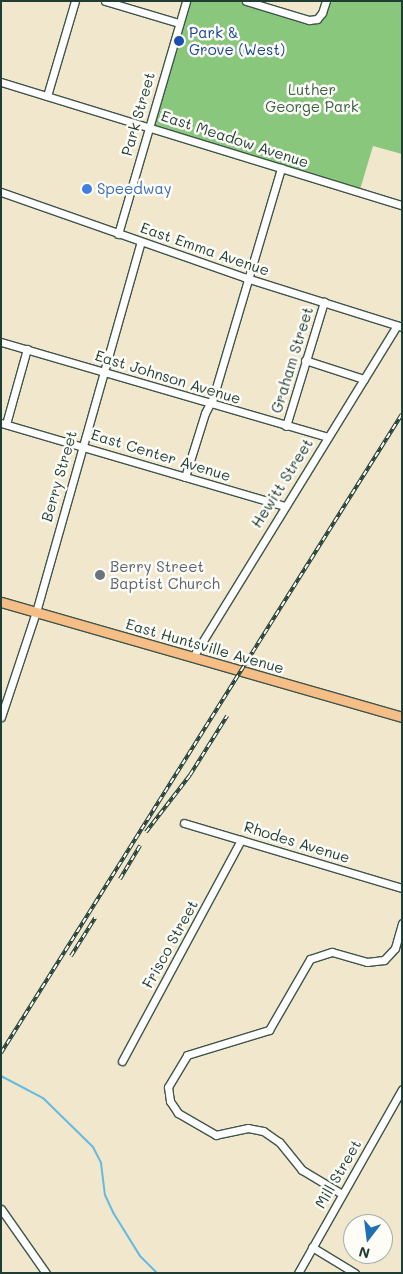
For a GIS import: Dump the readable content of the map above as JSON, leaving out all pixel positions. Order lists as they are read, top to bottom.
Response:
{
  "streets": {
    "main road": ["East Huntsville Avenue"],
    "street": [
      "Park Street",
      "East Meadow Avenue",
      "East Emma Avenue",
      "Graham Street",
      "East Johnson Avenue",
      "East Center Avenue",
      "Berry Street",
      "Hewitt Street",
      "Rhodes Avenue",
      "Frisco Street",
      "Mill Street"
    ]
  },
  "crossings": [
    ["Park Street", "East Meadow Avenue"],
    ["Park Street", "East Emma Avenue"],
    ["East Emma Avenue", "Graham Street"],
    ["East Emma Avenue", "Berry Street"],
    ["East Emma Avenue", "Hewitt Street"],
    ["Graham Street", "East Johnson Avenue"],
    ["East Johnson Avenue", "Berry Street"],
    ["East Johnson Avenue", "Hewitt Street"],
    ["East Center Avenue", "Berry Street"],
    ["East Center Avenue", "Hewitt Street"],
    ["Berry Street", "East Huntsville Avenue"],
    ["Hewitt Street", "East Huntsville Avenue"],
    ["Rhodes Avenue", "Frisco Street"]
  ],
  "parks": ["Luther George Park"],
  "places": ["Park & Grove (West)", "Speedway", "Berry Street Baptist Church"],
  "north": "bottom"
}
